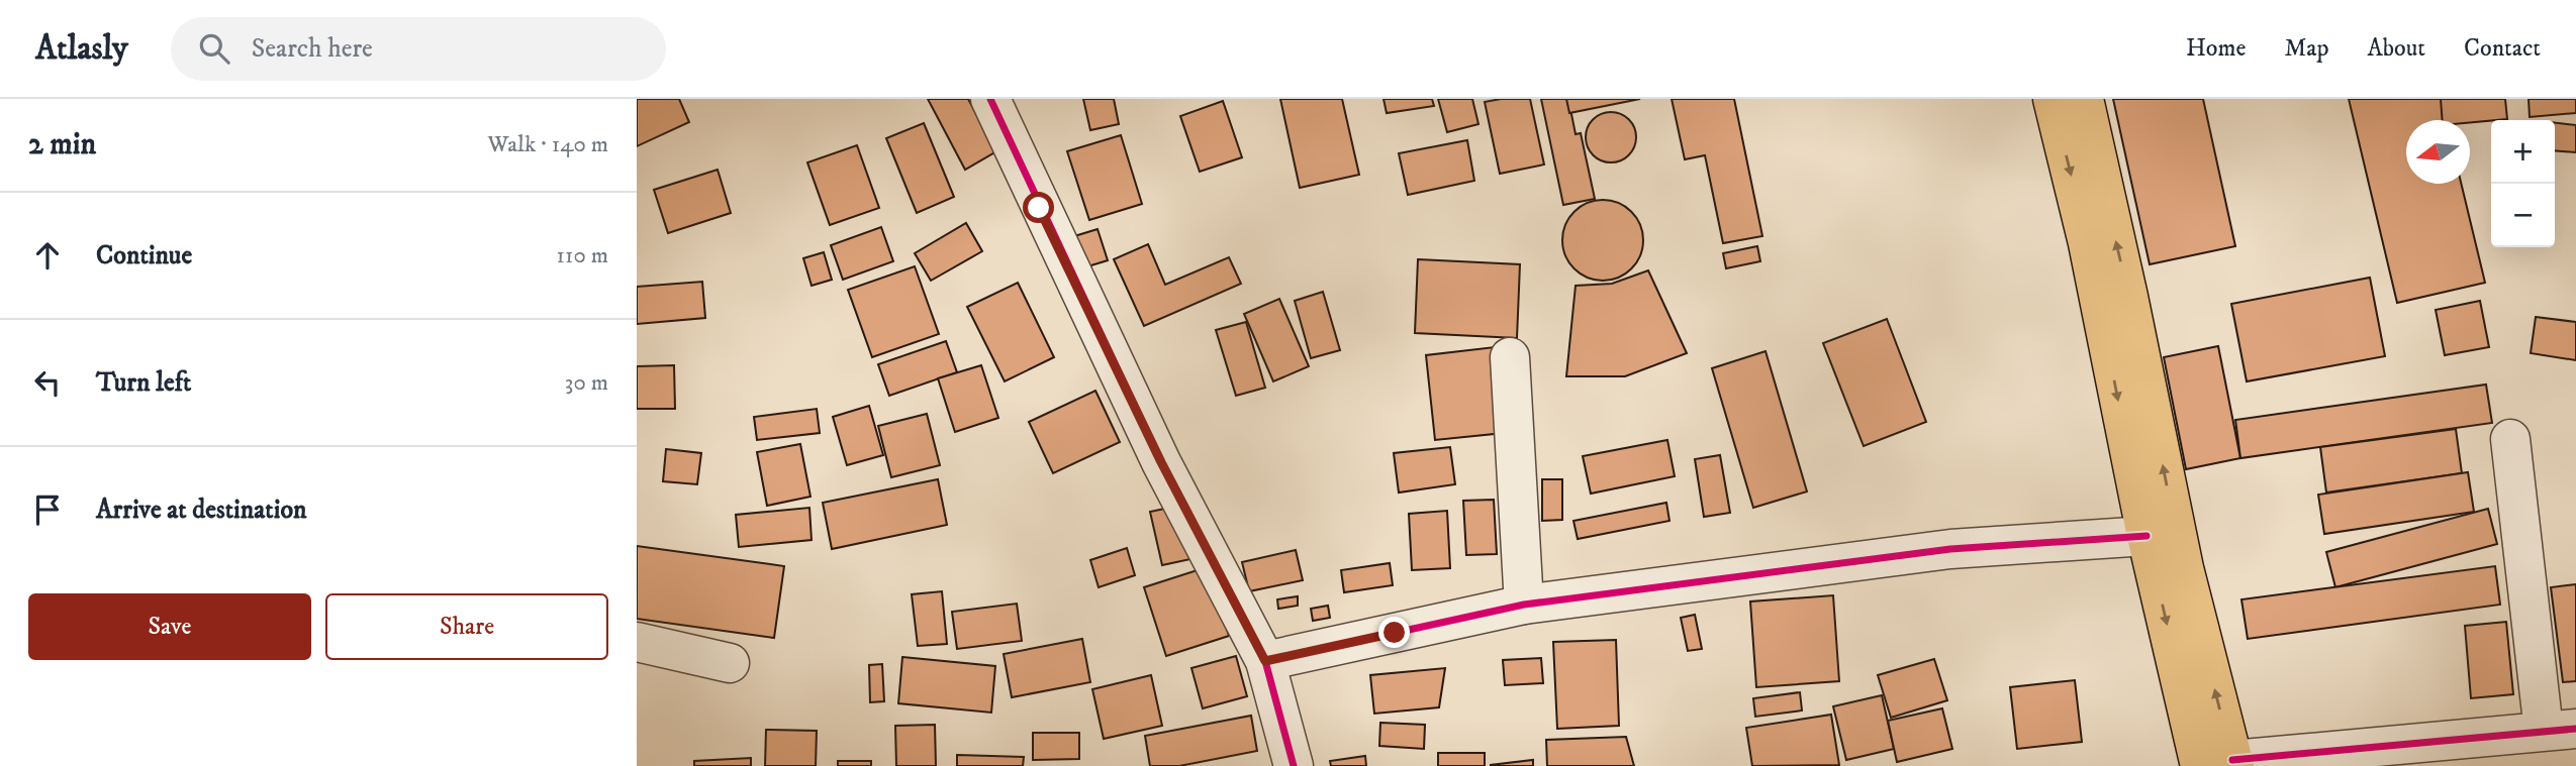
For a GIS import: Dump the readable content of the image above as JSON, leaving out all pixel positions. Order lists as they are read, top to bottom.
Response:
{
  "north": "left",
  "page": {
    "header": "Atlasly",
    "search": "Search here",
    "nav": [
      "Home",
      "Map",
      "About",
      "Contact"
    ],
    "heading": ["2 min", "Walk · 140 m"],
    "map_buttons": ["+", "−"],
    "list": [
      ["Continue", "110 m"],
      ["Turn left", "30 m"],
      "Arrive at destination"
    ],
    "buttons": ["Save", "Share"]
  }
}
